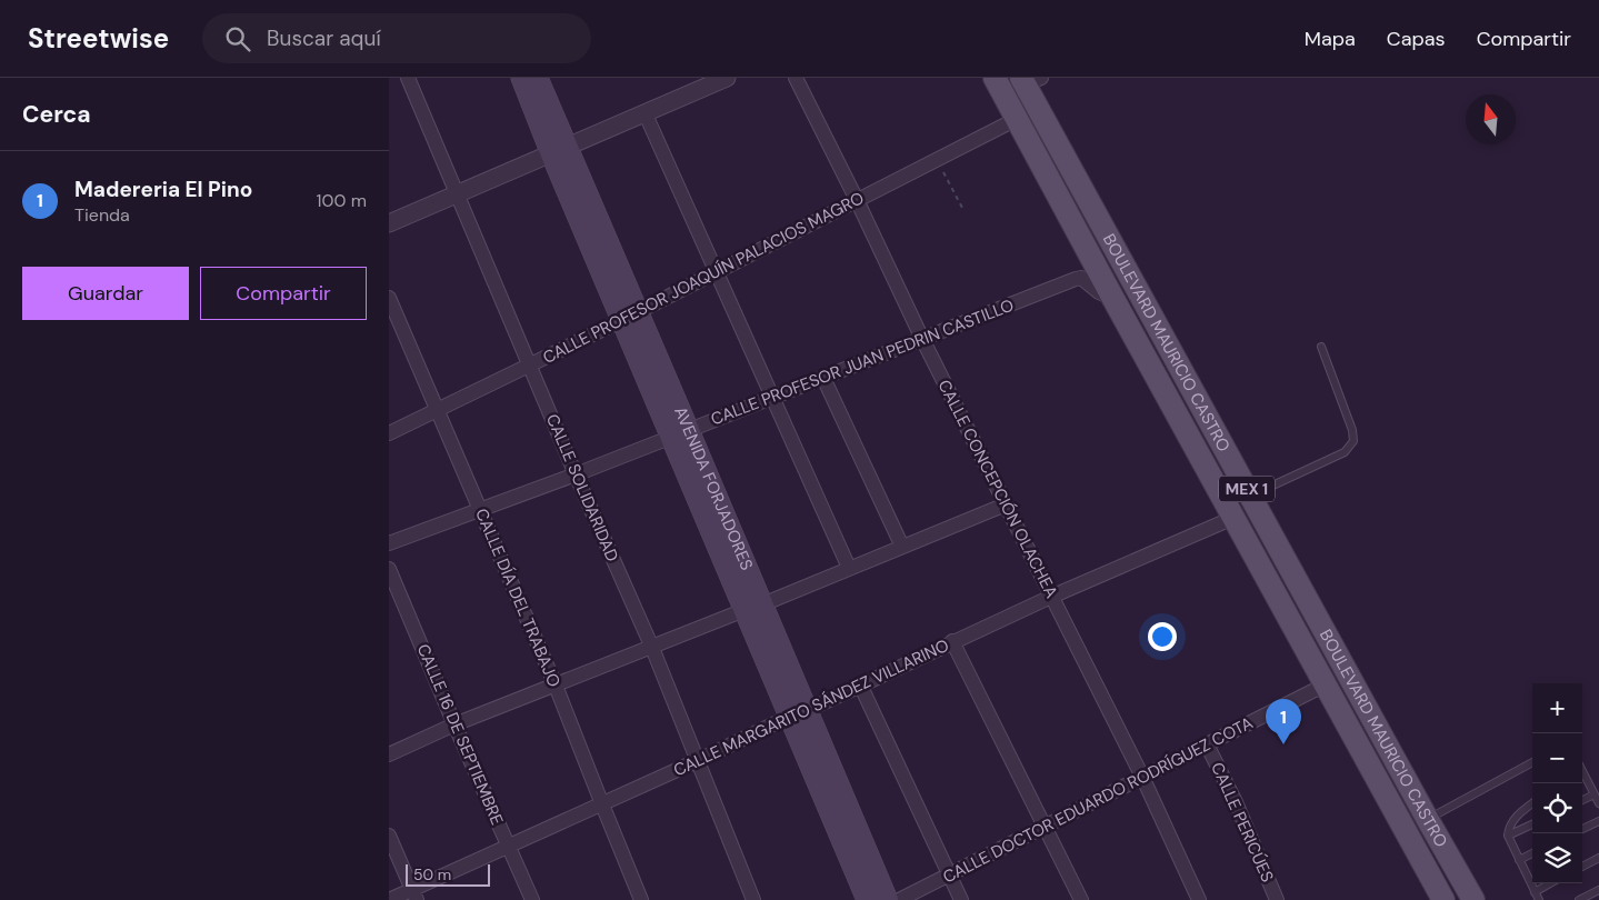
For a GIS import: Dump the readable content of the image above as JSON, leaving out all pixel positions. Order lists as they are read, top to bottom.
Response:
{
  "streets": {
    "main road": ["BOULEVARD MAURICIO CASTRO", "AVENIDA FORJADORES", "MEX 1"],
    "street": [
      "CALLE PROFESOR JOAQUÍN PALACIOS MAGRO",
      "CALLE PROFESOR JUAN PEDRIN CASTILLO",
      "CALLE SOLIDARIDAD",
      "CALLE CONCEPCIÓN OLACHEA",
      "CALLE DÍA DEL TRABAJO",
      "CALLE MARGARITO SÁNDEZ VILLARINO",
      "CALLE 16 DE SEPTIEMBRE",
      "CALLE DOCTOR EDUARDO RODRÍGUEZ COTA",
      "CALLE PERICÚES"
    ]
  },
  "crossings": [
    ["CALLE PROFESOR JOAQUÍN PALACIOS MAGRO", "BOULEVARD MAURICIO CASTRO"],
    ["CALLE PROFESOR JOAQUÍN PALACIOS MAGRO", "CALLE SOLIDARIDAD"],
    ["CALLE PROFESOR JOAQUÍN PALACIOS MAGRO", "AVENIDA FORJADORES"],
    ["CALLE PROFESOR JOAQUÍN PALACIOS MAGRO", "CALLE CONCEPCIÓN OLACHEA"],
    ["CALLE PROFESOR JOAQUÍN PALACIOS MAGRO", "CALLE DÍA DEL TRABAJO"],
    ["BOULEVARD MAURICIO CASTRO", "CALLE PROFESOR JUAN PEDRIN CASTILLO"],
    ["BOULEVARD MAURICIO CASTRO", "CALLE MARGARITO SÁNDEZ VILLARINO"],
    ["BOULEVARD MAURICIO CASTRO", "CALLE DOCTOR EDUARDO RODRÍGUEZ COTA"],
    ["CALLE PROFESOR JUAN PEDRIN CASTILLO", "CALLE SOLIDARIDAD"],
    ["CALLE PROFESOR JUAN PEDRIN CASTILLO", "AVENIDA FORJADORES"],
    ["CALLE PROFESOR JUAN PEDRIN CASTILLO", "CALLE CONCEPCIÓN OLACHEA"],
    ["CALLE PROFESOR JUAN PEDRIN CASTILLO", "CALLE DÍA DEL TRABAJO"],
    ["CALLE SOLIDARIDAD", "CALLE MARGARITO SÁNDEZ VILLARINO"],
    ["AVENIDA FORJADORES", "CALLE MARGARITO SÁNDEZ VILLARINO"],
    ["CALLE CONCEPCIÓN OLACHEA", "CALLE MARGARITO SÁNDEZ VILLARINO"],
    ["CALLE CONCEPCIÓN OLACHEA", "CALLE DOCTOR EDUARDO RODRÍGUEZ COTA"],
    ["CALLE DÍA DEL TRABAJO", "CALLE MARGARITO SÁNDEZ VILLARINO"],
    ["CALLE MARGARITO SÁNDEZ VILLARINO", "CALLE 16 DE SEPTIEMBRE"],
    ["CALLE DOCTOR EDUARDO RODRÍGUEZ COTA", "CALLE PERICÚES"]
  ],
  "scale_bar": "50 m",
  "north": "top",
  "page": {
    "header": "Streetwise",
    "search": "Buscar aquí",
    "nav": ["Mapa", "Capas", "Compartir"],
    "heading": "Cerca",
    "list": [
      {
        "mark": "1",
        "name": "Madereria El Pino",
        "note": "Tienda",
        "value": "100 m"
      }
    ],
    "buttons": ["Guardar", "Compartir"],
    "map_buttons": ["+", "−"],
    "pins": "1",
    "scale": "50 m"
  }
}
